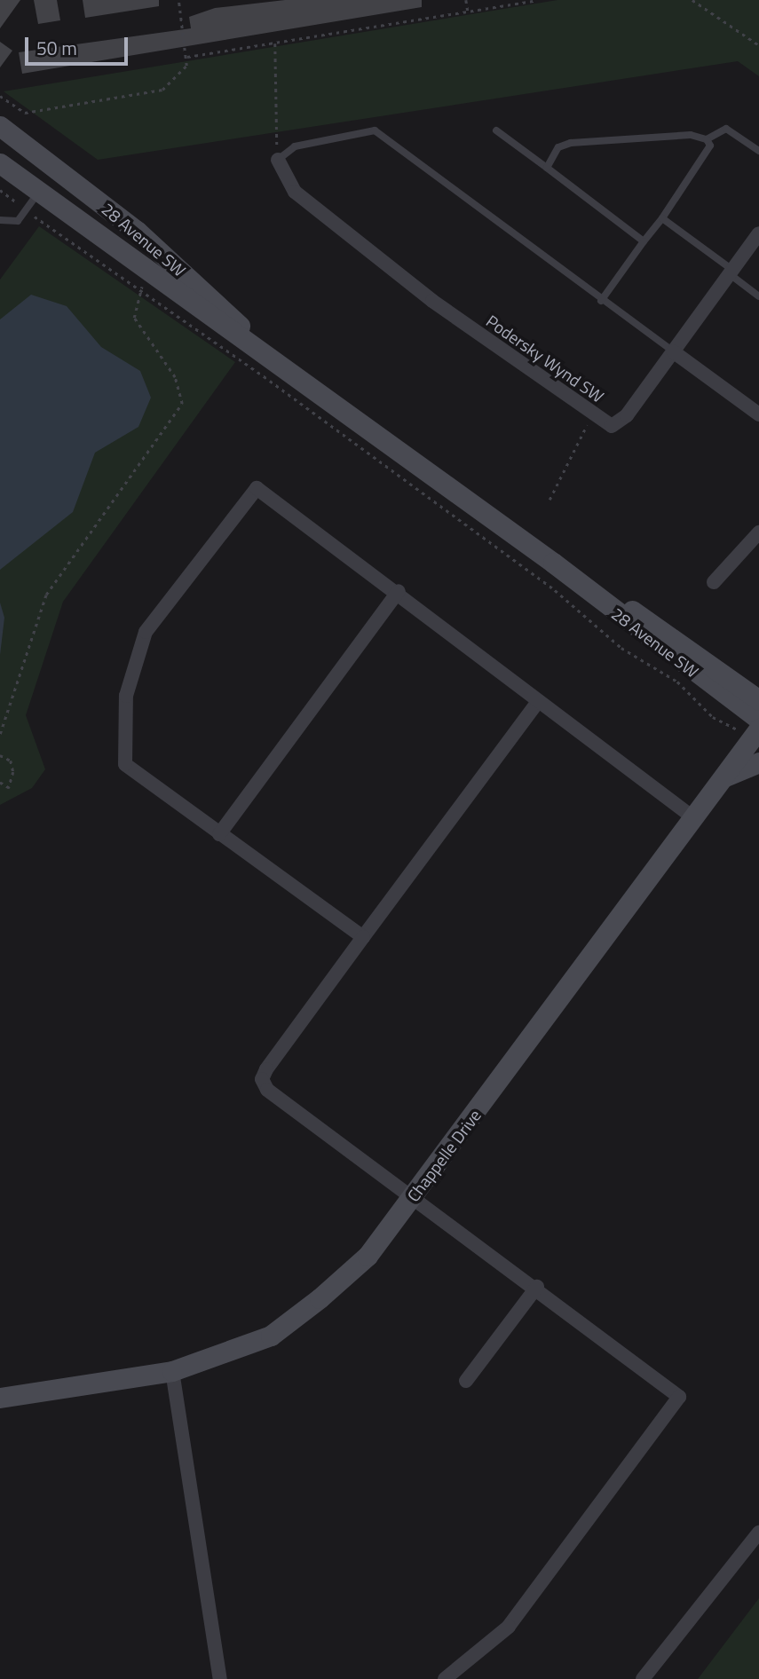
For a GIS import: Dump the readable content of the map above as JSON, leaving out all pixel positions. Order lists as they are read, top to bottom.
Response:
{
  "streets": {
    "main road": ["28 Avenue SW", "Chappelle Drive"],
    "street": ["Podersky Wynd SW"]
  },
  "scale_bar": "50 m"
}
